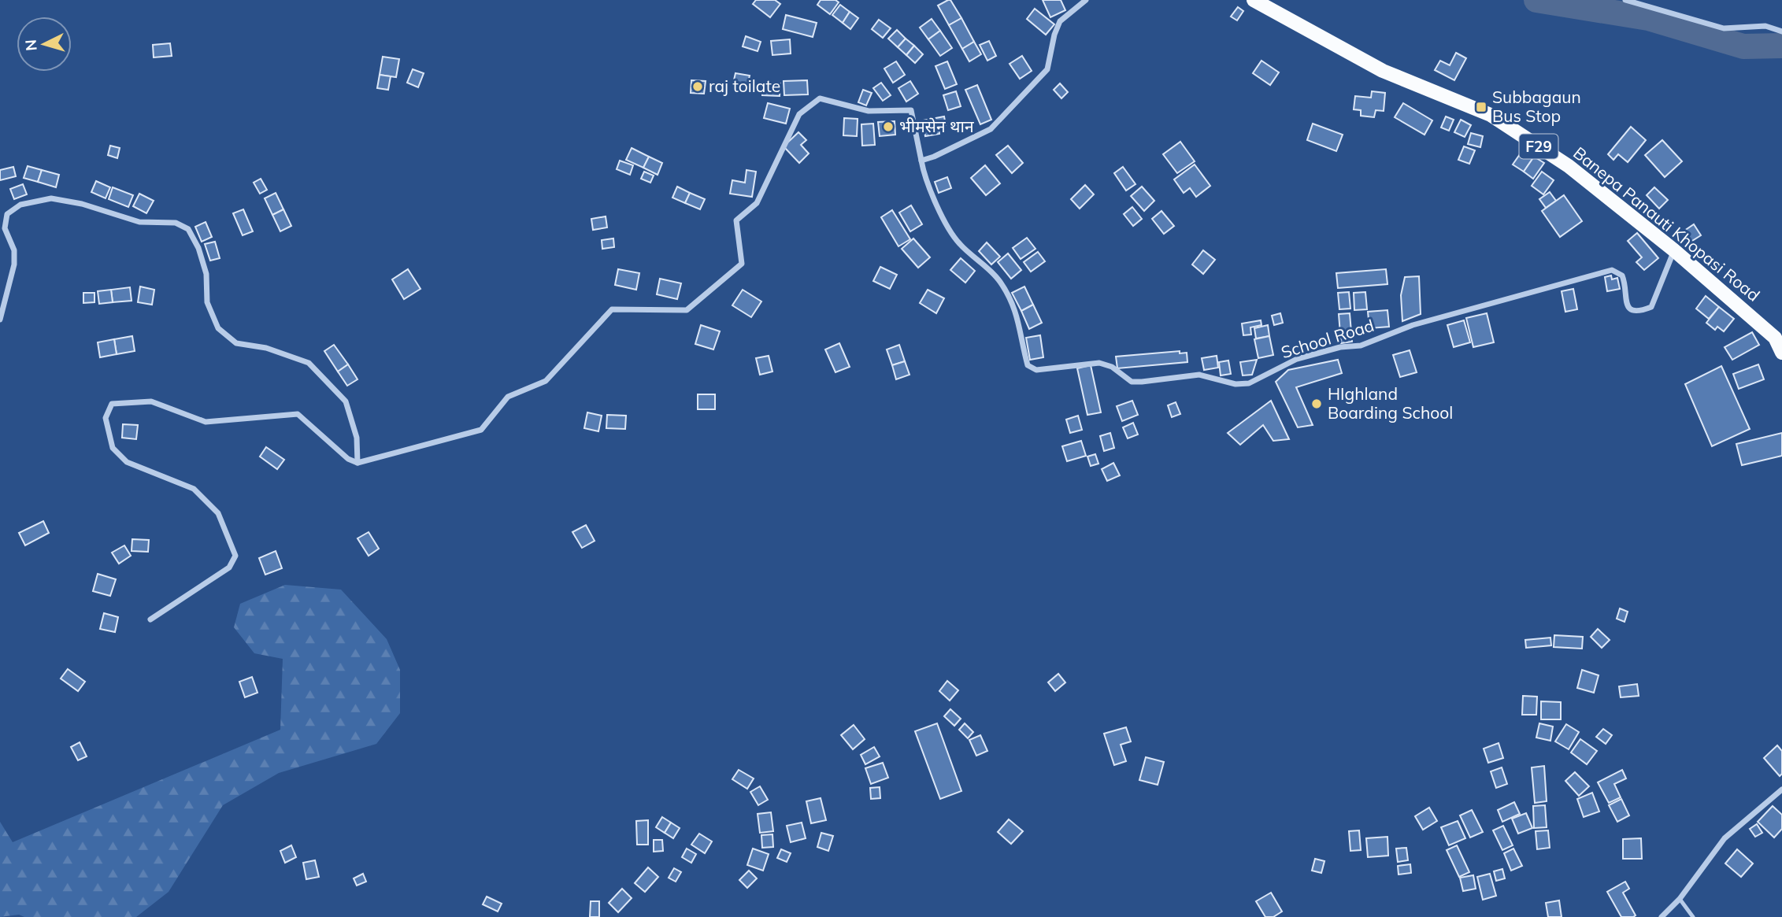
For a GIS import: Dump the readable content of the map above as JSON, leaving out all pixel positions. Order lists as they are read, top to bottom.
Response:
{
  "streets": {
    "main road": ["F29", "Banepa Panauti Khopasi Road"],
    "street": ["School Road"]
  },
  "crossings": [
    ["Banepa Panauti Khopasi Road", "School Road"]
  ],
  "places": {
    "other": ["raj toilate", "भीमसेन थान", "HIghland Boarding School"],
    "transit": ["Subbagaun Bus Stop"]
  },
  "north": "left"
}
